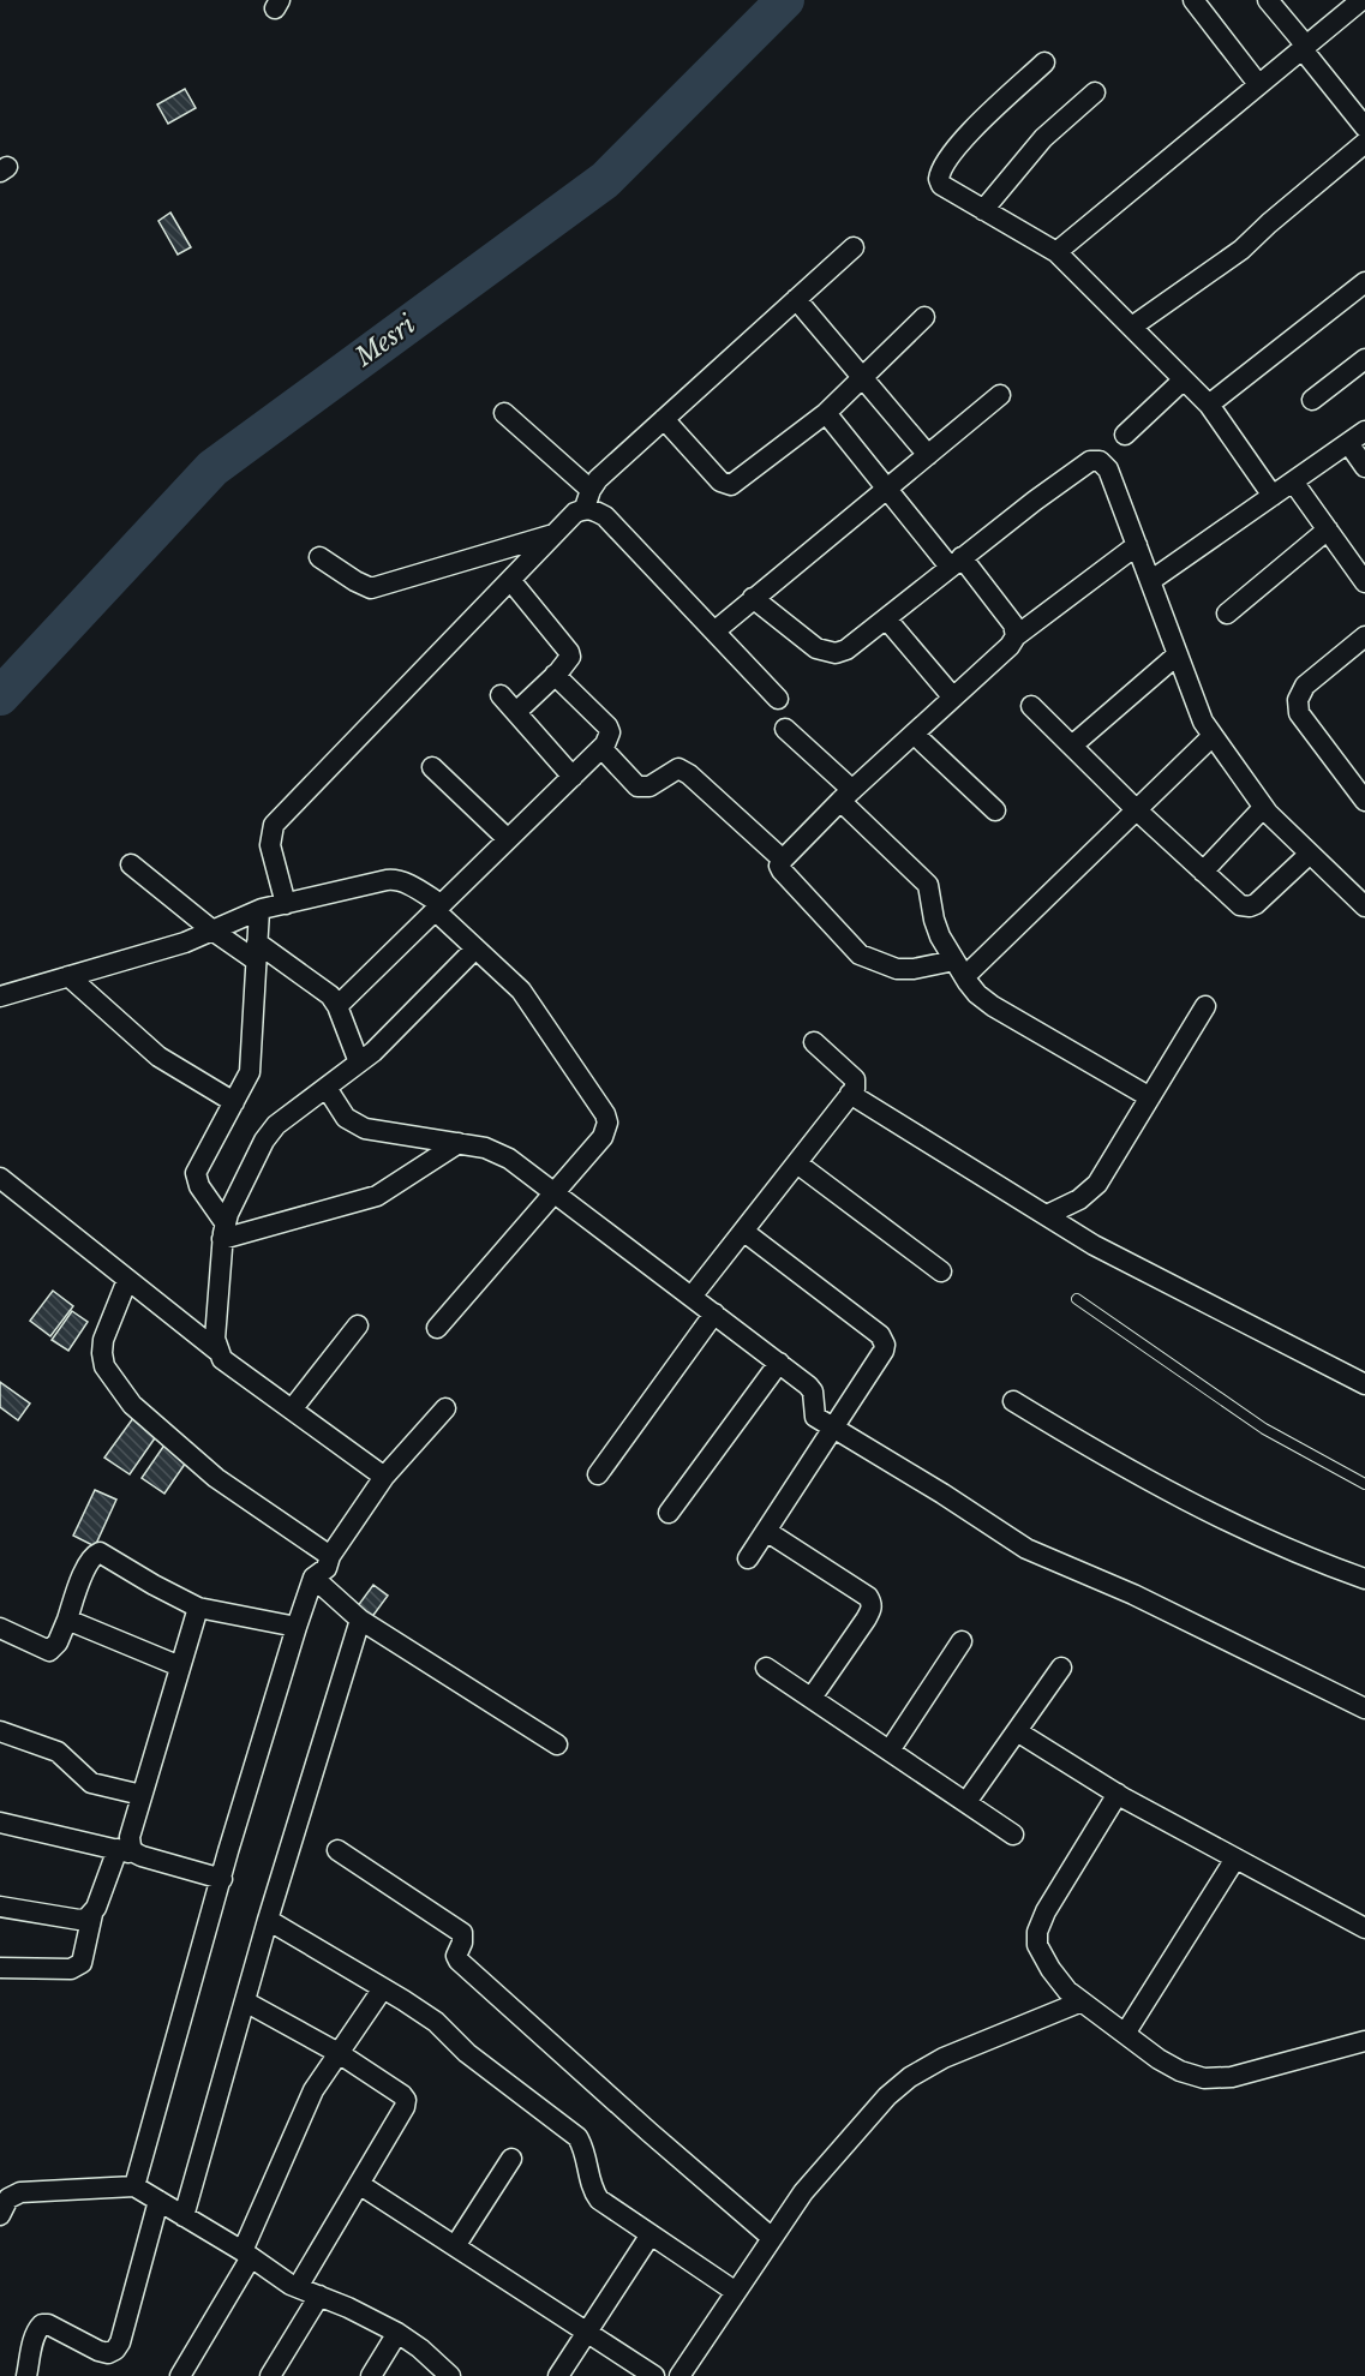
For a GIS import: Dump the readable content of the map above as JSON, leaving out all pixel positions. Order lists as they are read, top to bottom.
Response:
{
  "water": ["Mesri"]
}
